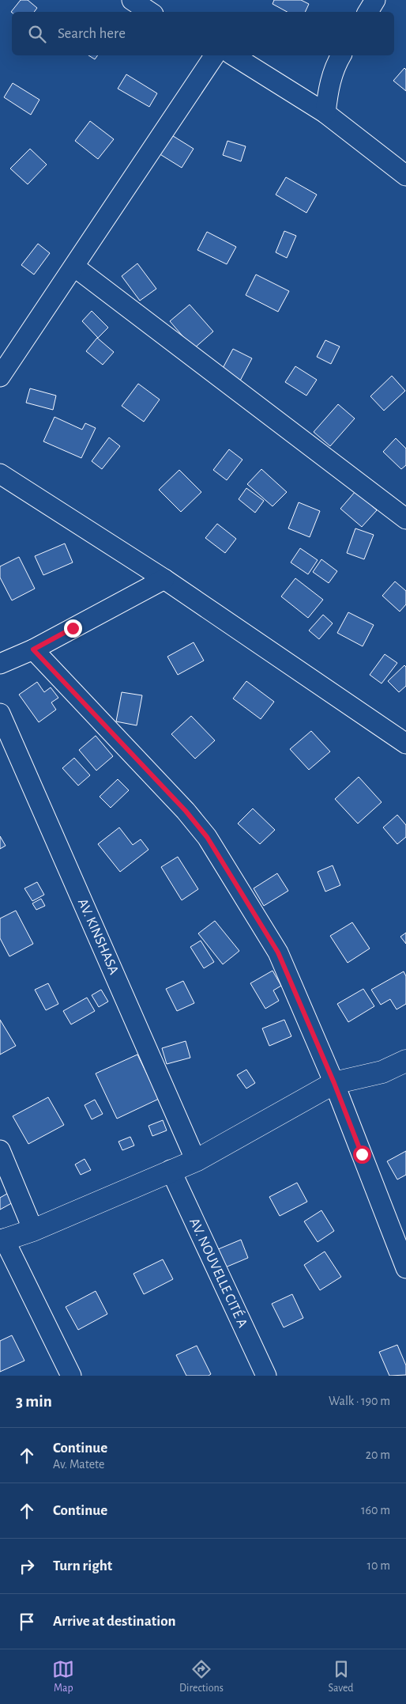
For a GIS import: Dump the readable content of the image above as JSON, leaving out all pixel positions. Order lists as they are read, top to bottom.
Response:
{
  "streets": {
    "street": ["AV. KINSHASA", "AV. NOUVELLE CITÉ A"]
  },
  "page": {
    "search": "Search here",
    "heading": ["3 min", "Walk · 190 m"],
    "list": [
      ["Continue", "Av. Matete", "20 m"],
      ["Continue", "160 m"],
      ["Turn right", "10 m"],
      "Arrive at destination"
    ],
    "nav": ["Map", "Directions", "Saved"]
  }
}
